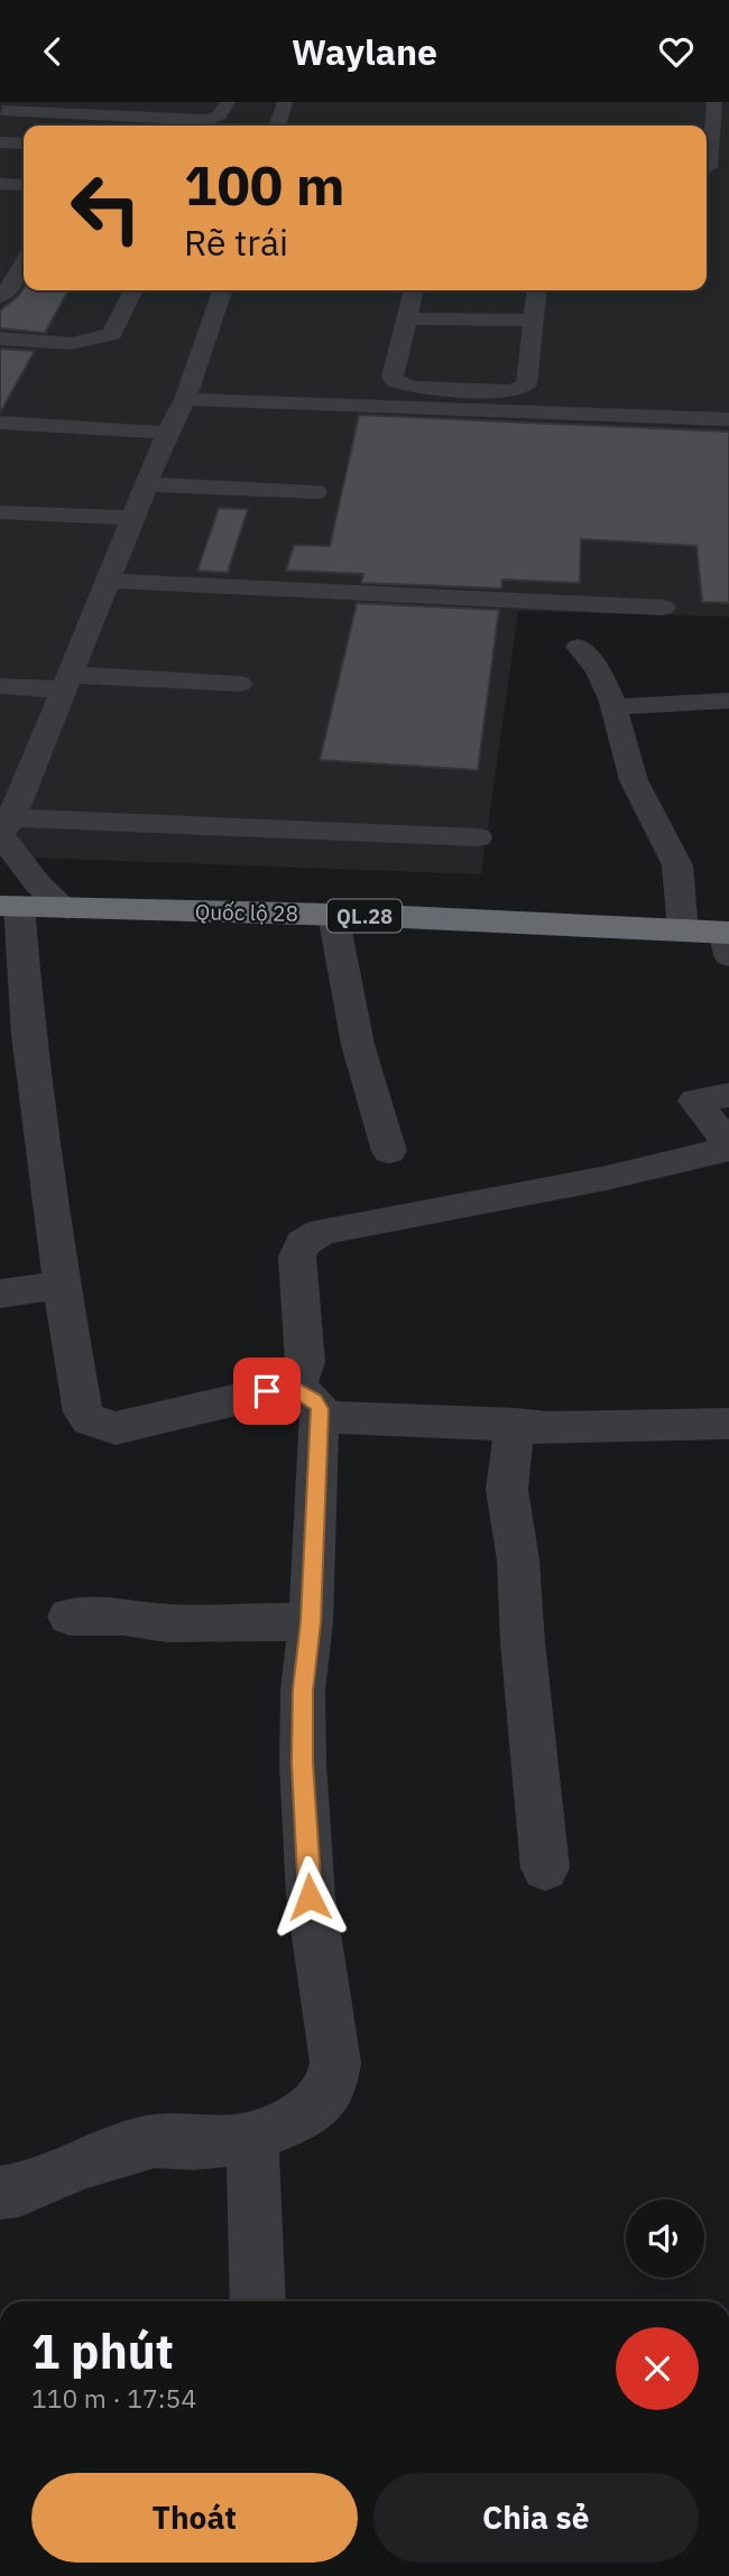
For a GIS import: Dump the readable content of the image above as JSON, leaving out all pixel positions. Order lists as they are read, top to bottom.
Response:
{
  "streets": {
    "highway": ["Quốc lộ 28", "QL.28"]
  },
  "page": {
    "header": "Waylane",
    "turn": ["100 m", "Rẽ trái"],
    "heading": ["1 phút", "110 m · 17:54"],
    "buttons": ["Thoát", "Chia sẻ"]
  }
}
